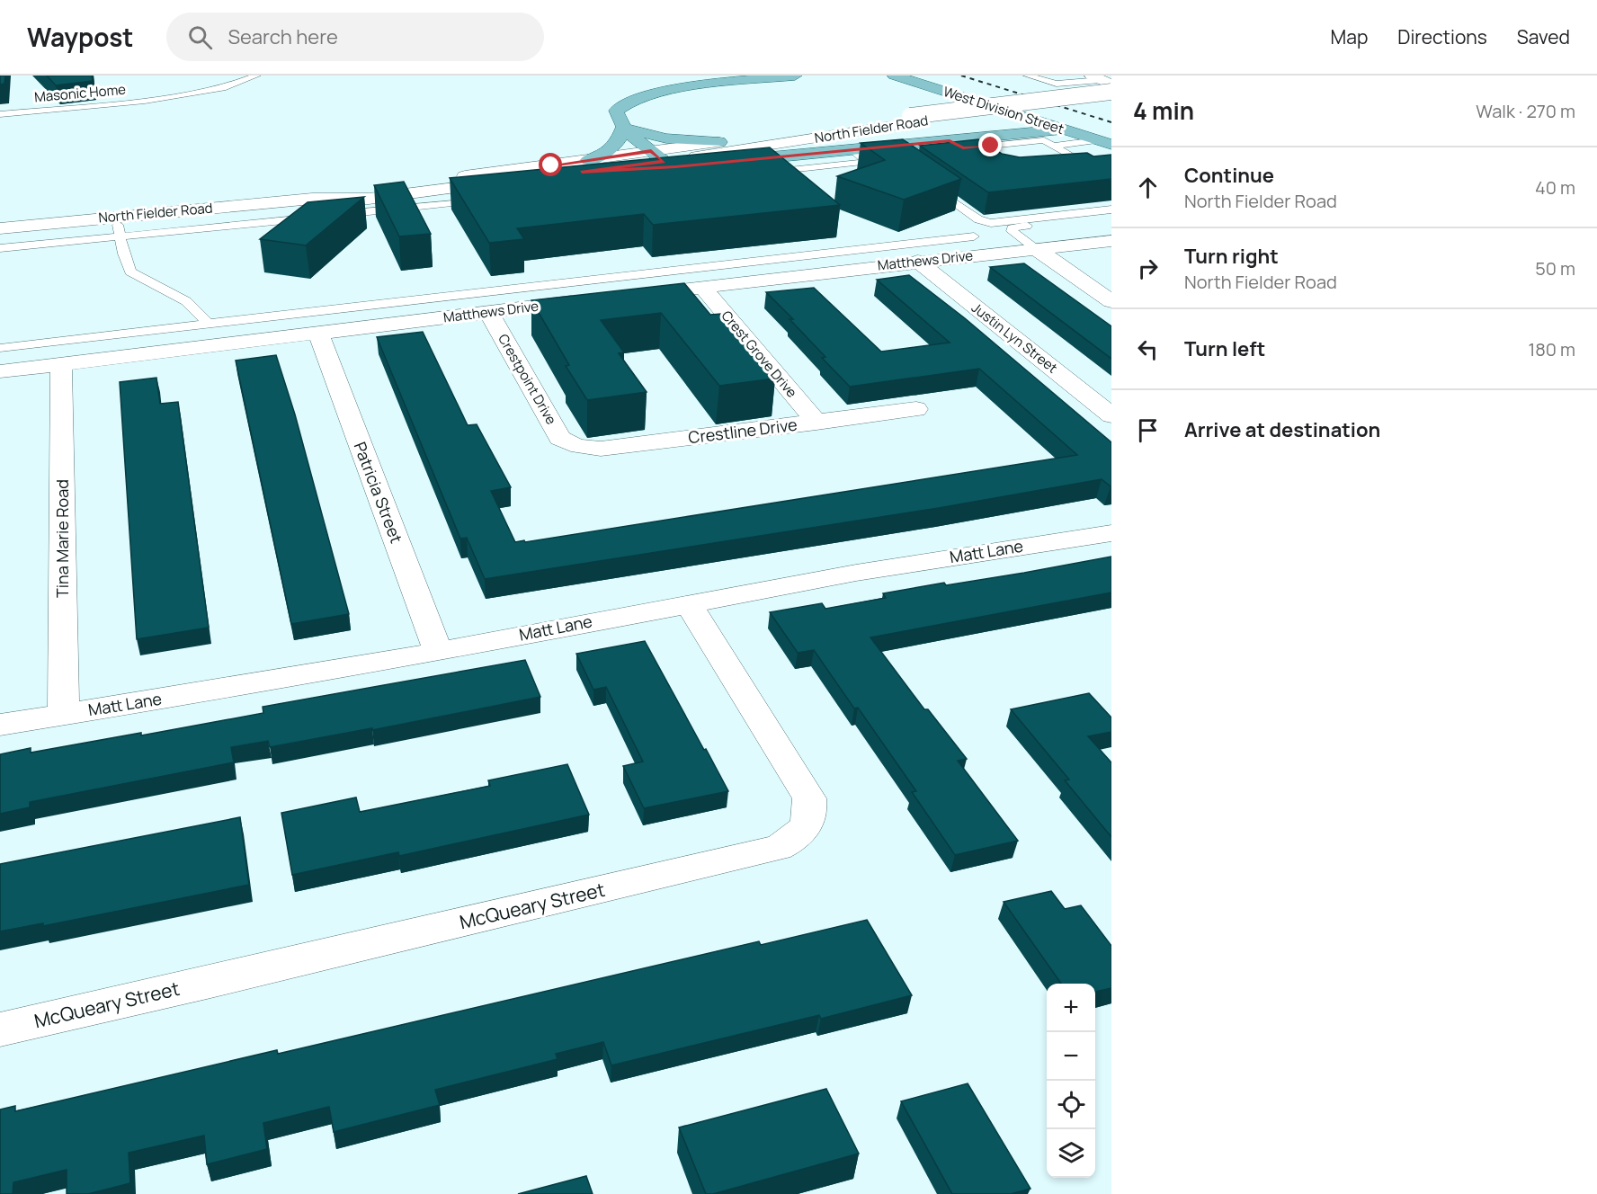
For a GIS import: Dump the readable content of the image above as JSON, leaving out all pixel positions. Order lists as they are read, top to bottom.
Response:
{
  "streets": {
    "main road": ["West Division Street"],
    "street": [
      "North Fielder Road",
      "Matthews Drive",
      "Justin Lyn Street",
      "Crest Grove Drive",
      "Crestpoint Drive",
      "Crestline Drive",
      "Patricia Street",
      "Tina Marie Road",
      "Matt Lane",
      "McQueary Street"
    ],
    "lane": ["Masonic Home"]
  },
  "crossings": [
    ["Matthews Drive", "Justin Lyn Street"],
    ["Matthews Drive", "Crest Grove Drive"],
    ["Matthews Drive", "Crestpoint Drive"],
    ["Matthews Drive", "Patricia Street"],
    ["Matthews Drive", "Tina Marie Road"],
    ["Crest Grove Drive", "Crestline Drive"],
    ["Crestpoint Drive", "Crestline Drive"],
    ["Patricia Street", "Matt Lane"],
    ["Tina Marie Road", "Matt Lane"],
    ["Matt Lane", "McQueary Street"]
  ],
  "page": {
    "header": "Waypost",
    "search": "Search here",
    "nav": ["Map", "Directions", "Saved"],
    "heading": ["4 min", "Walk · 270 m"],
    "list": [
      ["Continue", "North Fielder Road", "40 m"],
      ["Turn right", "North Fielder Road", "50 m"],
      ["Turn left", "180 m"],
      "Arrive at destination"
    ],
    "map_buttons": ["+", "−"]
  }
}
